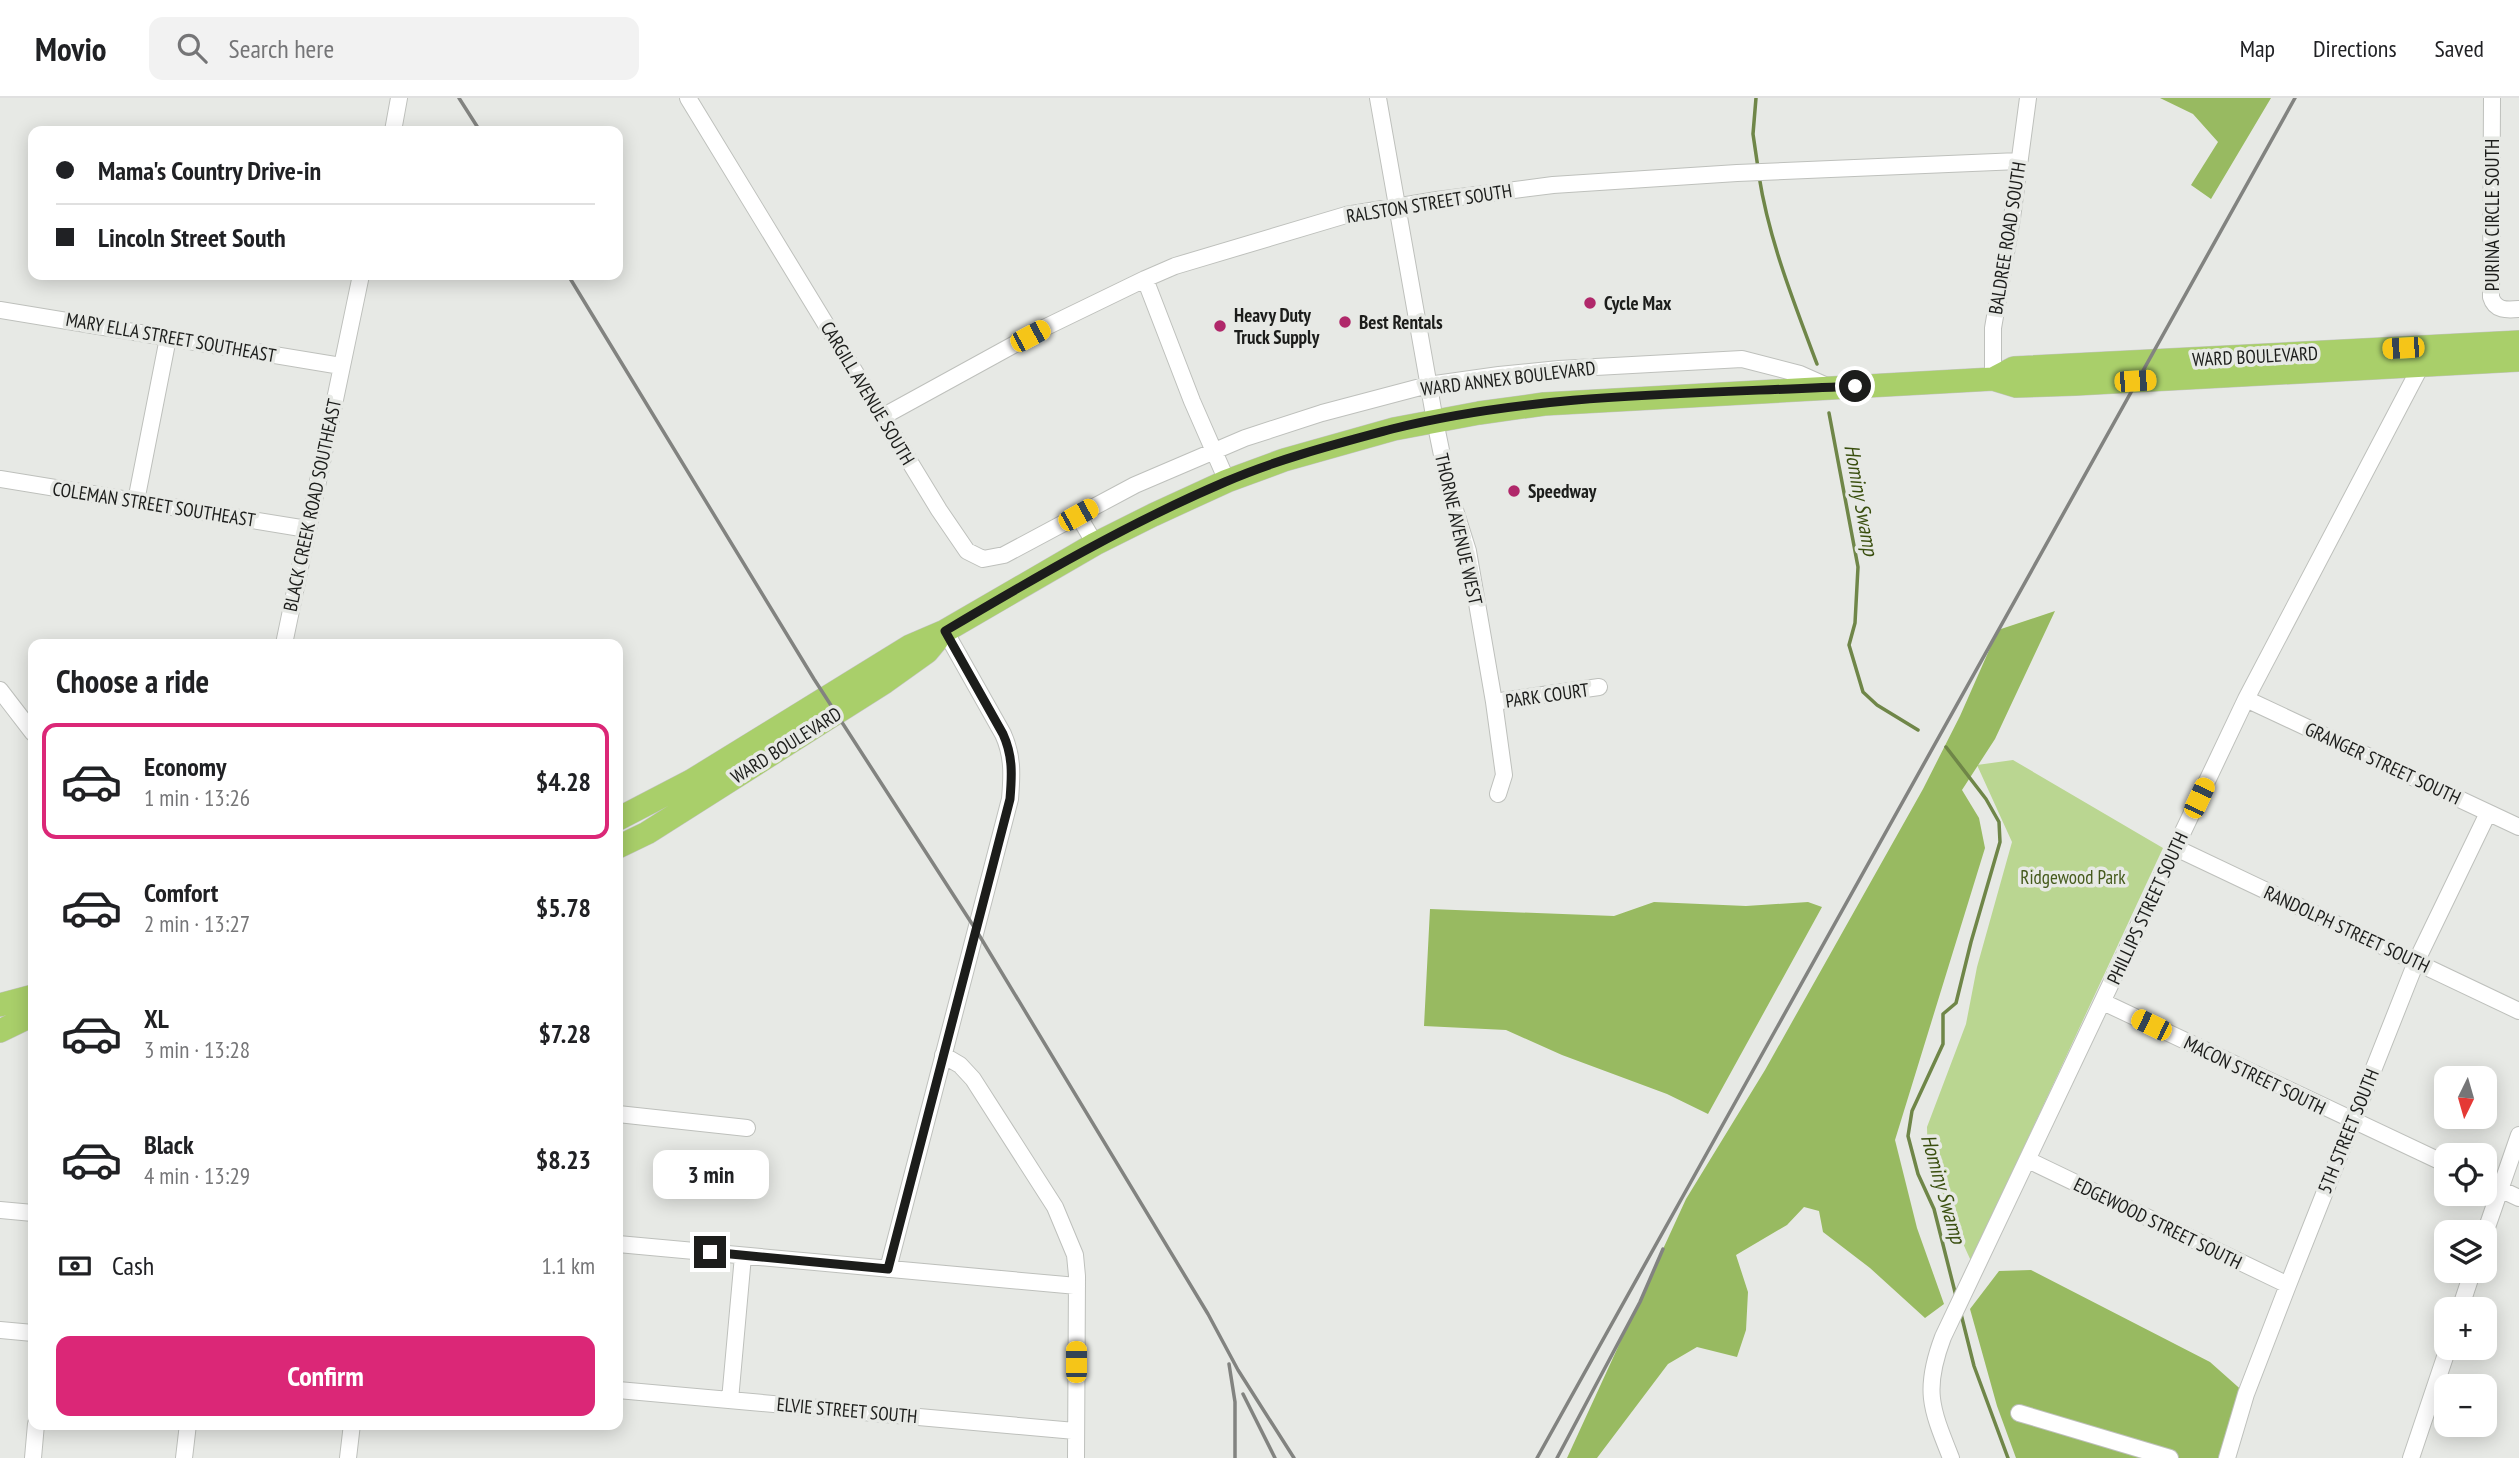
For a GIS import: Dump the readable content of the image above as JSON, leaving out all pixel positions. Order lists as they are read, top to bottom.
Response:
{
  "streets": {
    "highway": ["WARD BOULEVARD"],
    "street": [
      "RALSTON STREET SOUTH",
      "PURINA CIRCLE SOUTH",
      "BALDREE ROAD SOUTH",
      "MARY ELLA STREET SOUTHEAST",
      "WARD ANNEX BOULEVARD",
      "CARGILL AVENUE SOUTH",
      "COLEMAN STREET SOUTHEAST",
      "BLACK CREEK ROAD SOUTHEAST",
      "THORNE AVENUE WEST",
      "PARK COURT",
      "GRANGER STREET SOUTH",
      "PHILLIPS STREET SOUTH",
      "RANDOLPH STREET SOUTH",
      "MACON STREET SOUTH",
      "5TH STREET SOUTH",
      "EDGEWOOD STREET SOUTH",
      "ELVIE STREET SOUTH"
    ]
  },
  "crossings": [
    ["RALSTON STREET SOUTH", "BALDREE ROAD SOUTH"],
    ["RALSTON STREET SOUTH", "CARGILL AVENUE SOUTH"],
    ["RALSTON STREET SOUTH", "THORNE AVENUE WEST"],
    ["BALDREE ROAD SOUTH", "WARD BOULEVARD"],
    ["MARY ELLA STREET SOUTHEAST", "BLACK CREEK ROAD SOUTHEAST"],
    ["WARD BOULEVARD", "WARD ANNEX BOULEVARD"],
    ["WARD BOULEVARD", "THORNE AVENUE WEST"],
    ["WARD BOULEVARD", "PHILLIPS STREET SOUTH"],
    ["WARD ANNEX BOULEVARD", "CARGILL AVENUE SOUTH"],
    ["WARD ANNEX BOULEVARD", "THORNE AVENUE WEST"],
    ["COLEMAN STREET SOUTHEAST", "BLACK CREEK ROAD SOUTHEAST"],
    ["THORNE AVENUE WEST", "PARK COURT"],
    ["GRANGER STREET SOUTH", "PHILLIPS STREET SOUTH"],
    ["GRANGER STREET SOUTH", "5TH STREET SOUTH"],
    ["PHILLIPS STREET SOUTH", "RANDOLPH STREET SOUTH"],
    ["PHILLIPS STREET SOUTH", "MACON STREET SOUTH"],
    ["PHILLIPS STREET SOUTH", "EDGEWOOD STREET SOUTH"],
    ["RANDOLPH STREET SOUTH", "5TH STREET SOUTH"],
    ["MACON STREET SOUTH", "5TH STREET SOUTH"],
    ["5TH STREET SOUTH", "EDGEWOOD STREET SOUTH"]
  ],
  "water": ["Hominy Swamp"],
  "parks": ["Ridgewood Park"],
  "places": [
    "Cycle Max",
    "Best Rentals",
    "Heavy Duty Truck Supply",
    "Speedway"
  ],
  "north": "bottom",
  "page": {
    "header": "Movio",
    "search": "Search here",
    "nav": ["Map", "Directions", "Saved"],
    "banner": ["Mama's Country Drive-in", "Lincoln Street South"],
    "heading": "Choose a ride",
    "list": [
      {
        "name": "Economy",
        "note": "1 min · 13:26",
        "value": "$4.28"
      },
      {
        "name": "Comfort",
        "note": "2 min · 13:27",
        "value": "$5.78"
      },
      {
        "name": "XL",
        "note": "3 min · 13:28",
        "value": "$7.28"
      },
      {
        "name": "Black",
        "note": "4 min · 13:29",
        "value": "$8.23"
      }
    ],
    "map_buttons": ["+", "−"],
    "bubble": "3 min",
    "pay": ["Cash", "1.1 km"],
    "buttons": "Confirm"
  }
}
